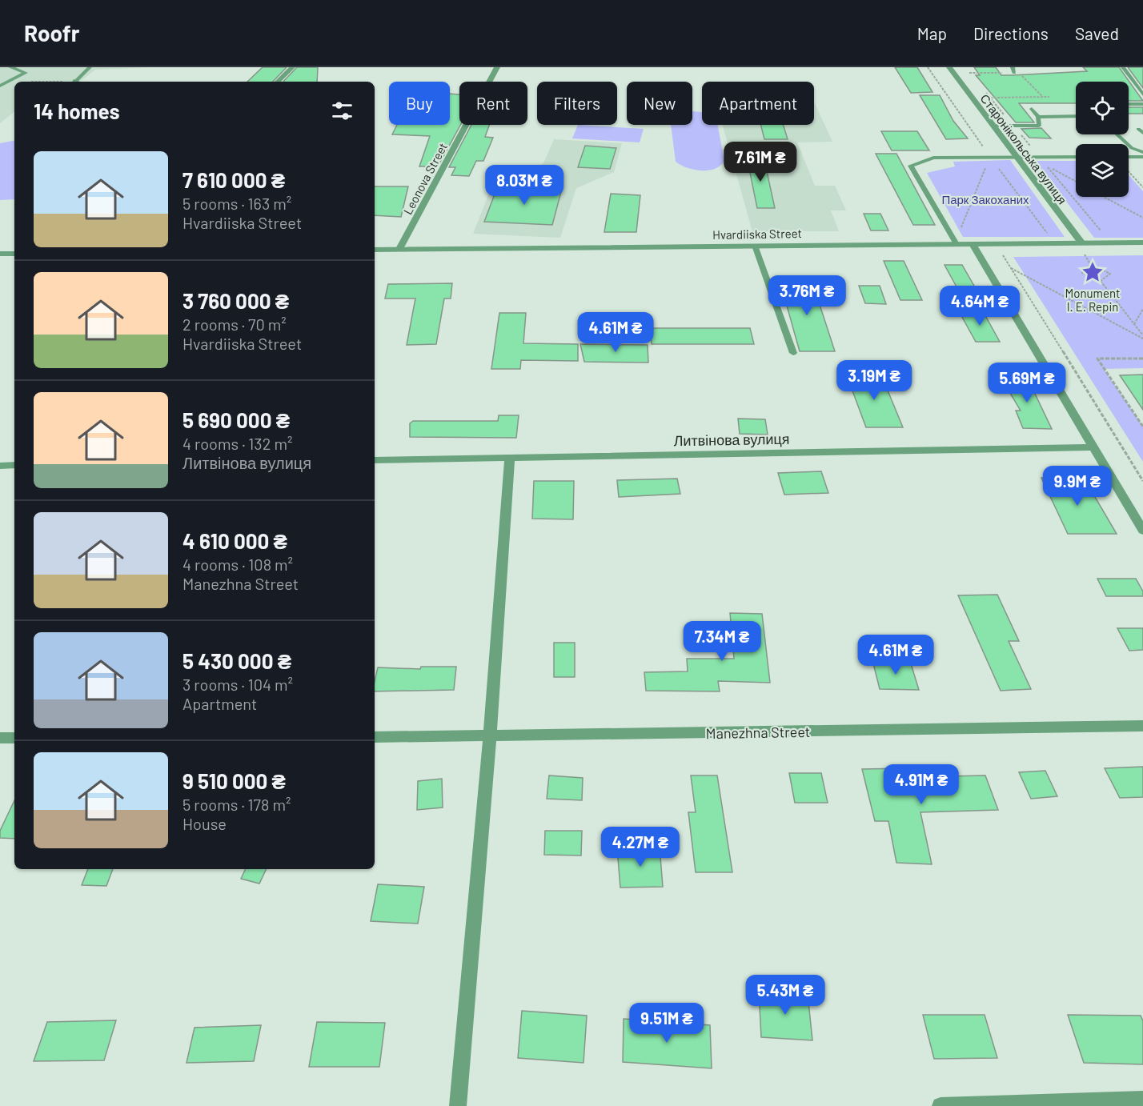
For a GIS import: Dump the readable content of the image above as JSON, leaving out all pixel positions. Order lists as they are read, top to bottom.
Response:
{
  "streets": {
    "street": [
      "Старонікольська вулиця",
      "Leonova Street",
      "Hvardiiska Street",
      "Литвінова вулиця",
      "Manezhna Street"
    ]
  },
  "crossings": [
    ["Старонікольська вулиця", "Hvardiiska Street"],
    ["Leonova Street", "Hvardiiska Street"]
  ],
  "parks": ["Парк Закоханих"],
  "places": {
    "place": ["Monument I. E. Repin"]
  },
  "page": {
    "header": "Roofr",
    "nav": ["Map", "Directions", "Saved"],
    "chip": [
      "Buy",
      "Rent",
      "Filters",
      "New",
      "Apartment"
    ],
    "heading": "14 homes",
    "list": [
      {
        "name": "7 610 000 ₴",
        "note": "5 rooms · 163 m² · Hvardiiska Street"
      },
      {
        "name": "3 760 000 ₴",
        "note": "2 rooms · 70 m² · Hvardiiska Street"
      },
      {
        "name": "5 690 000 ₴",
        "note": "4 rooms · 132 m² · Литвінова вулиця"
      },
      {
        "name": "4 610 000 ₴",
        "note": "4 rooms · 108 m² · Manezhna Street"
      },
      {
        "name": "5 430 000 ₴",
        "note": "3 rooms · 104 m² · Apartment"
      },
      {
        "name": "9 510 000 ₴",
        "note": "5 rooms · 178 m² · House"
      }
    ],
    "price": [
      "7.61M ₴",
      "8.03M ₴",
      "3.76M ₴",
      "4.64M ₴",
      "4.61M ₴",
      "3.19M ₴",
      "5.69M ₴",
      "9.9M ₴",
      "7.34M ₴",
      "4.61M ₴",
      "4.91M ₴",
      "4.27M ₴",
      "5.43M ₴",
      "9.51M ₴"
    ]
  }
}
